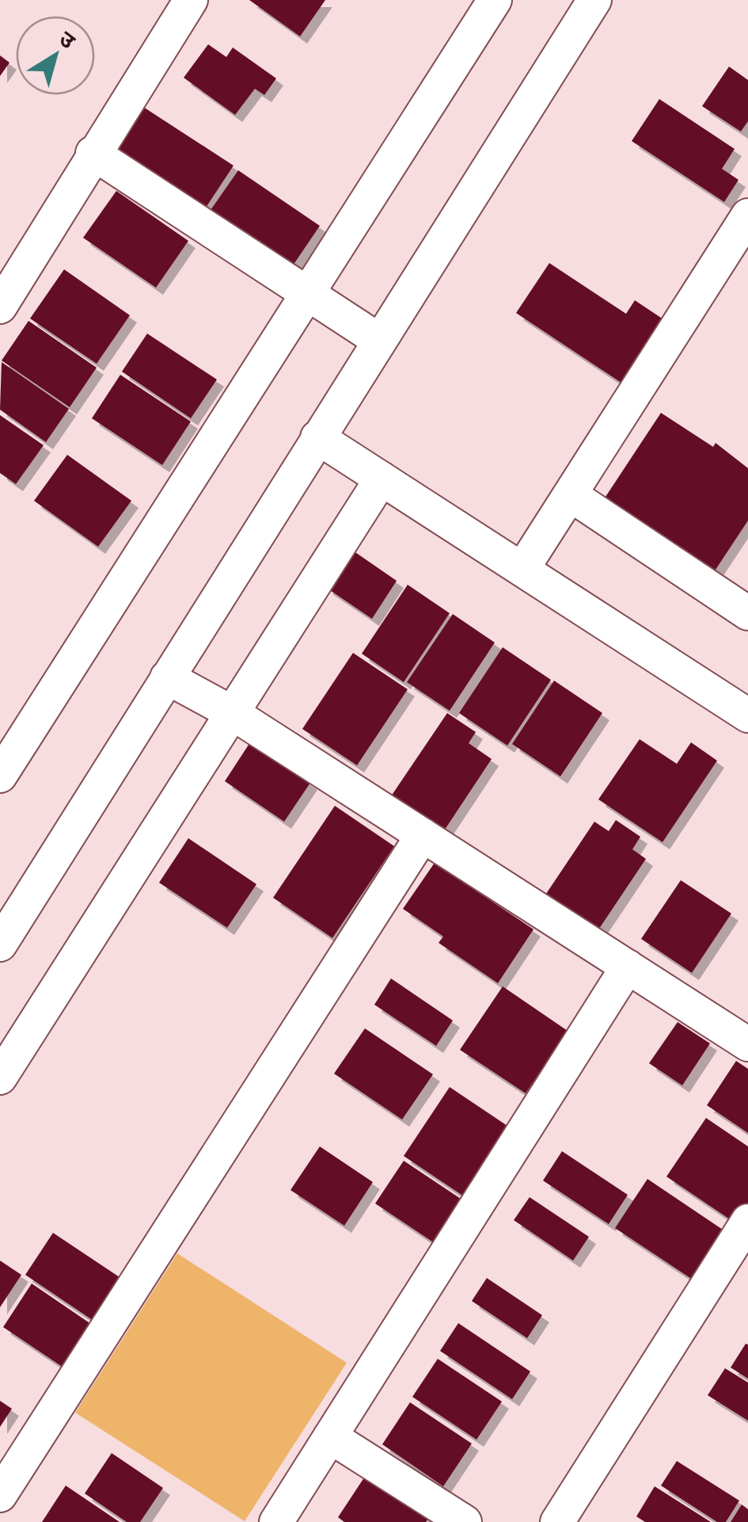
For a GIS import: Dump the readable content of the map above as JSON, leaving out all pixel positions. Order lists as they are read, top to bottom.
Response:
{
  "north": "top right"
}
